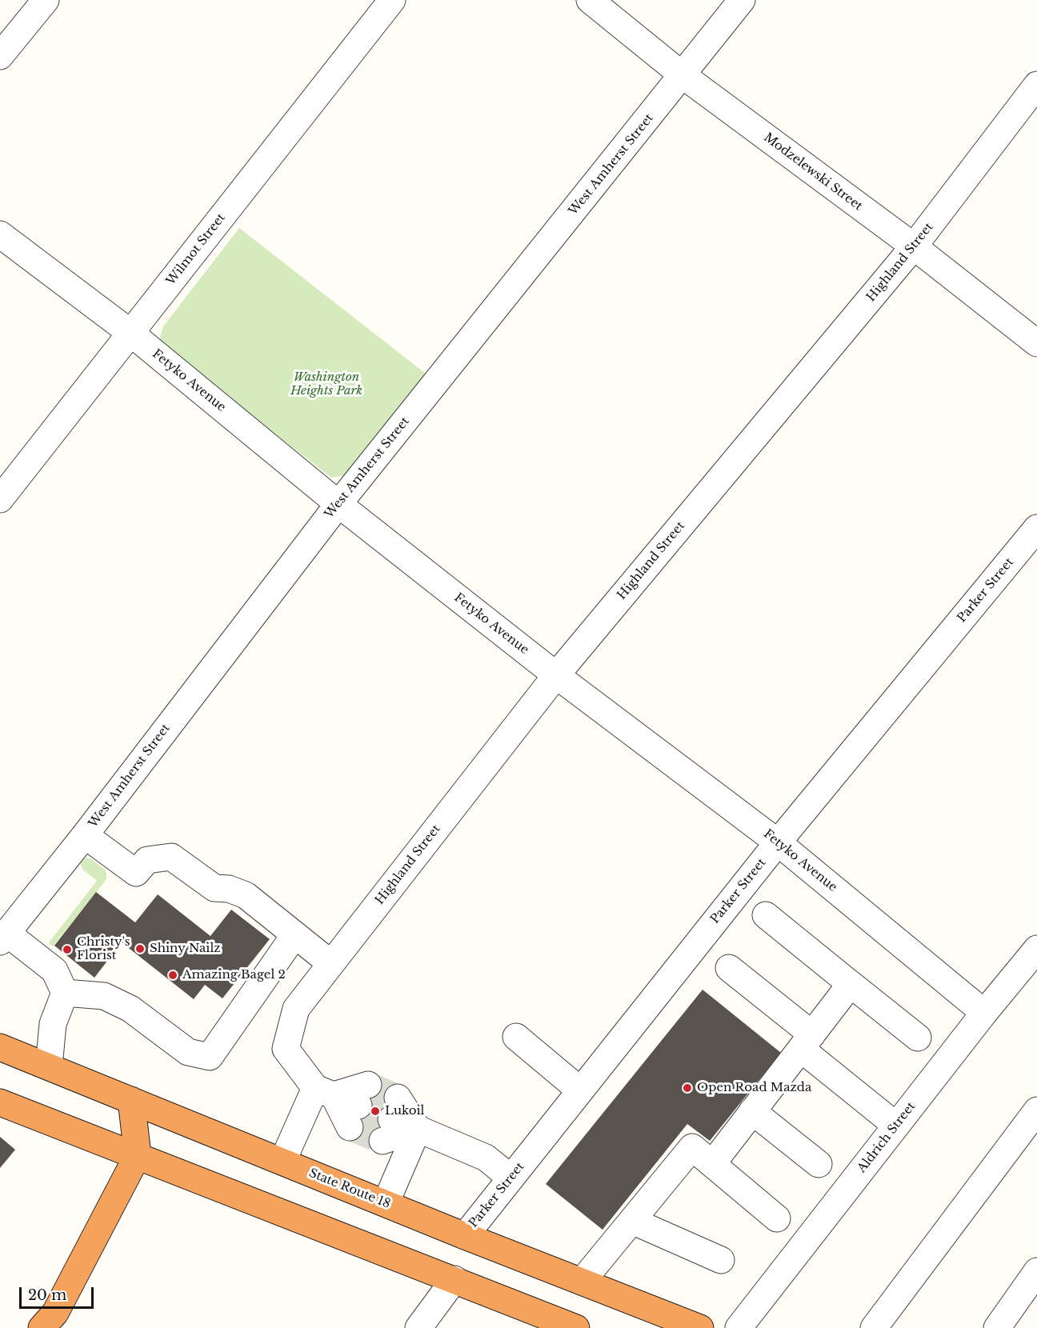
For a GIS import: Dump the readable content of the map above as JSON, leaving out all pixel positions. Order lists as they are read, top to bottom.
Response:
{
  "streets": {
    "highway": ["State Route 18"],
    "street": [
      "West Amherst Street",
      "Modzelewski Street",
      "Wilmot Street",
      "Highland Street",
      "Fetyko Avenue",
      "Parker Street",
      "Aldrich Street"
    ]
  },
  "crossings": [
    ["West Amherst Street", "Modzelewski Street"],
    ["West Amherst Street", "Fetyko Avenue"],
    ["Modzelewski Street", "Highland Street"],
    ["Wilmot Street", "Fetyko Avenue"],
    ["Highland Street", "Fetyko Avenue"],
    ["Fetyko Avenue", "Parker Street"],
    ["Fetyko Avenue", "Aldrich Street"],
    ["Parker Street", "State Route 18"]
  ],
  "parks": ["Washington Heights Park"],
  "places": [
    "Shiny Nailz",
    "Christy's Florist",
    "Amazing Bagel 2",
    "Open Road Mazda",
    "Lukoil"
  ],
  "scale_bar": "20 m"
}
